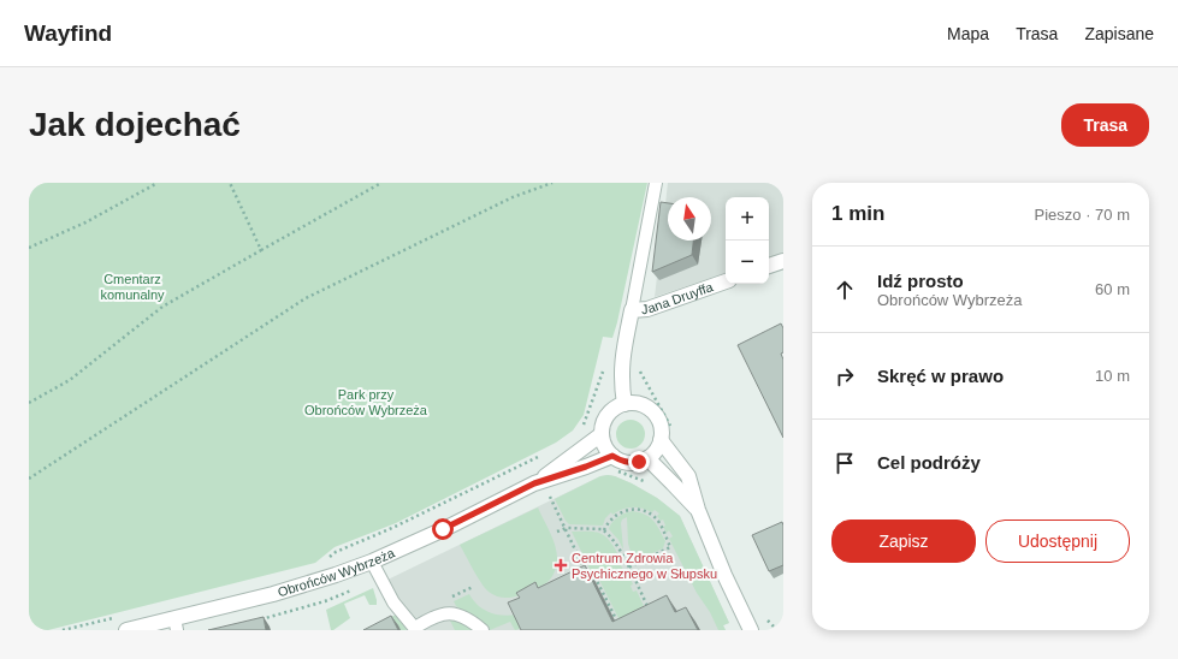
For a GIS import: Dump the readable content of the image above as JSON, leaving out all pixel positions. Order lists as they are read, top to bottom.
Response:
{
  "streets": {
    "street": ["Jana Druyffa", "Obrońców Wybrzeża"]
  },
  "crossings": [
    ["Jana Druyffa", "Obrońców Wybrzeża"]
  ],
  "parks": ["Cmentarz komunalny", "Park przy Obrońców Wybrzeża"],
  "places": {
    "health": ["Centrum Zdrowia Psychicznego w Słupsku"]
  },
  "north": "top",
  "page": {
    "header": "Wayfind",
    "nav": ["Mapa", "Trasa", "Zapisane"],
    "buttons": [
      "Trasa",
      ["Zapisz", "Udostępnij"]
    ],
    "title": "Jak dojechać",
    "heading": ["1 min", "Pieszo · 70 m"],
    "map_buttons": ["+", "−"],
    "list": [
      ["Idź prosto", "Obrońców Wybrzeża", "60 m"],
      ["Skręć w prawo", "10 m"],
      "Cel podróży"
    ]
  }
}
